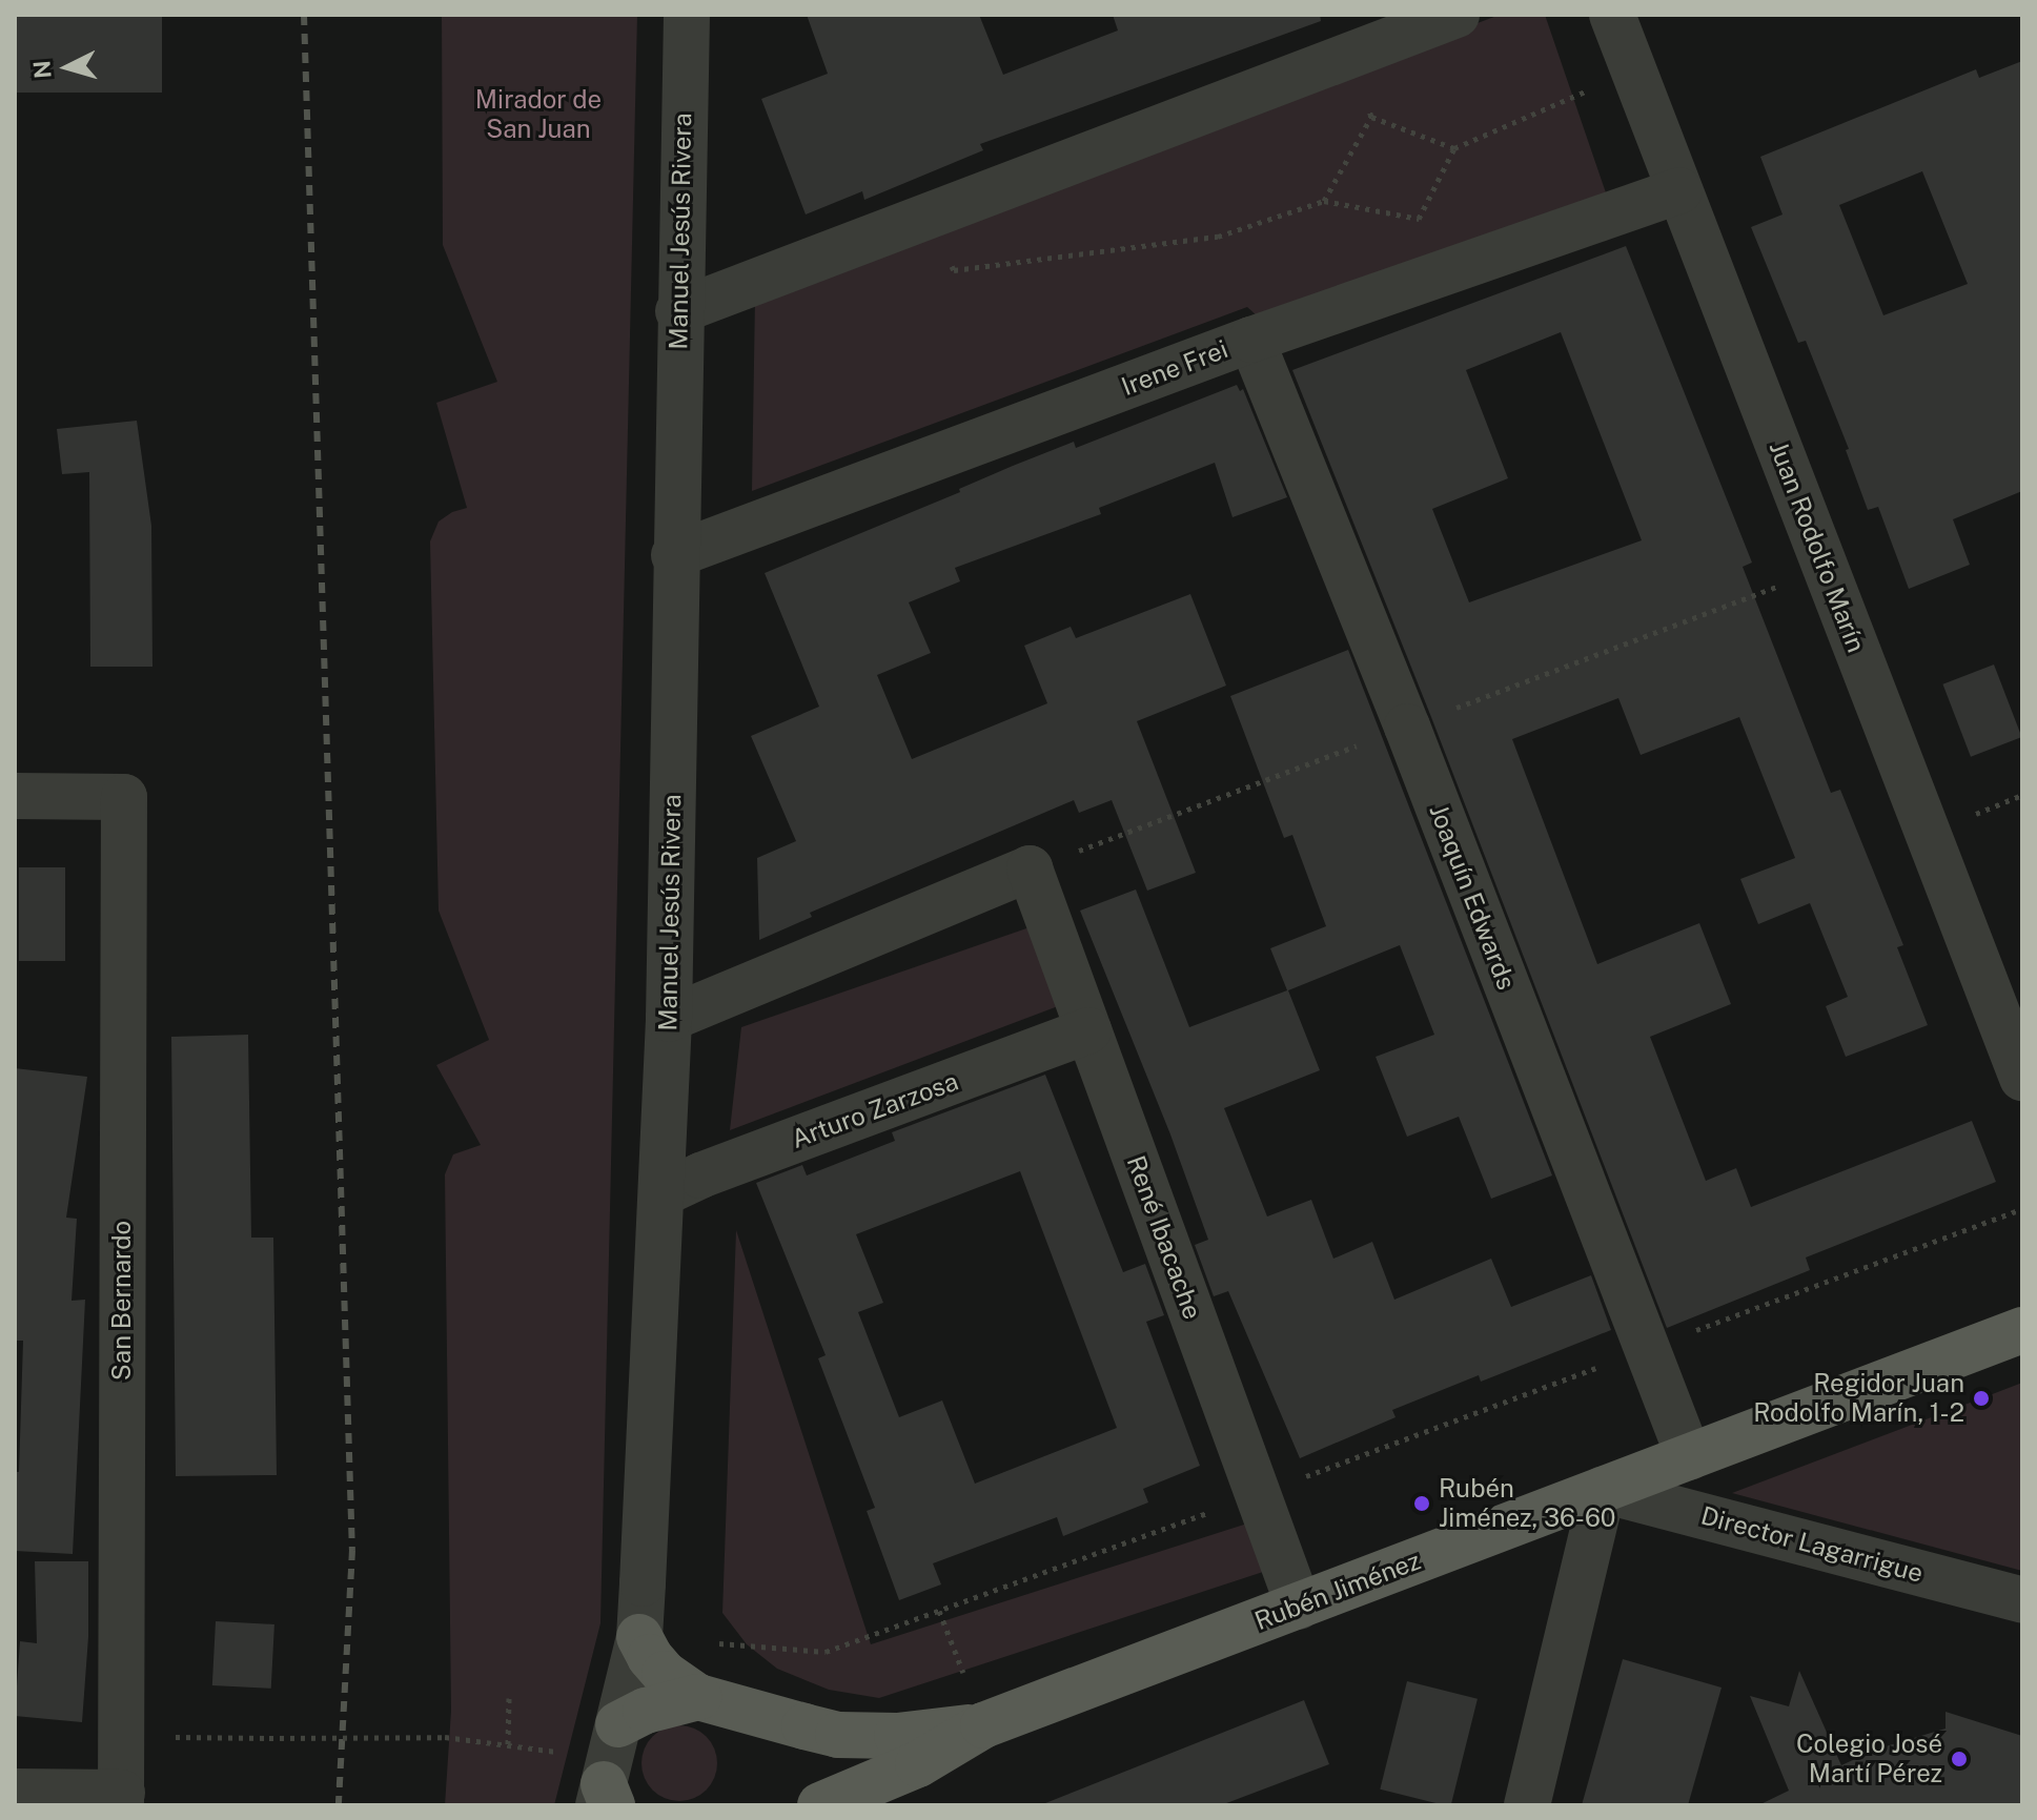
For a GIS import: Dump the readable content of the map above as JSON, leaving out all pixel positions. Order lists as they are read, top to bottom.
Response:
{
  "streets": {
    "main road": ["Rubén Jiménez"],
    "street": [
      "Manuel Jesús Rivera",
      "Irene Frei",
      "Juan Rodolfo Marín",
      "Joaquín Edwards",
      "Arturo Zarzosa",
      "René Ibacache",
      "San Bernardo",
      "Director Lagarrigue"
    ]
  },
  "crossings": [
    ["Manuel Jesús Rivera", "Irene Frei"],
    ["Manuel Jesús Rivera", "Arturo Zarzosa"],
    ["Manuel Jesús Rivera", "René Ibacache"],
    ["Manuel Jesús Rivera", "Rubén Jiménez"],
    ["Irene Frei", "Juan Rodolfo Marín"],
    ["Irene Frei", "Joaquín Edwards"],
    ["Joaquín Edwards", "Rubén Jiménez"],
    ["Arturo Zarzosa", "René Ibacache"],
    ["René Ibacache", "Rubén Jiménez"],
    ["Director Lagarrigue", "Rubén Jiménez"]
  ],
  "parks": ["Mirador de San Juan"],
  "places": ["Regidor Juan Rodolfo Marín, 1-2", "Rubén Jiménez, 36-60", "Colegio José Martí Pérez"],
  "north": "left"
}
